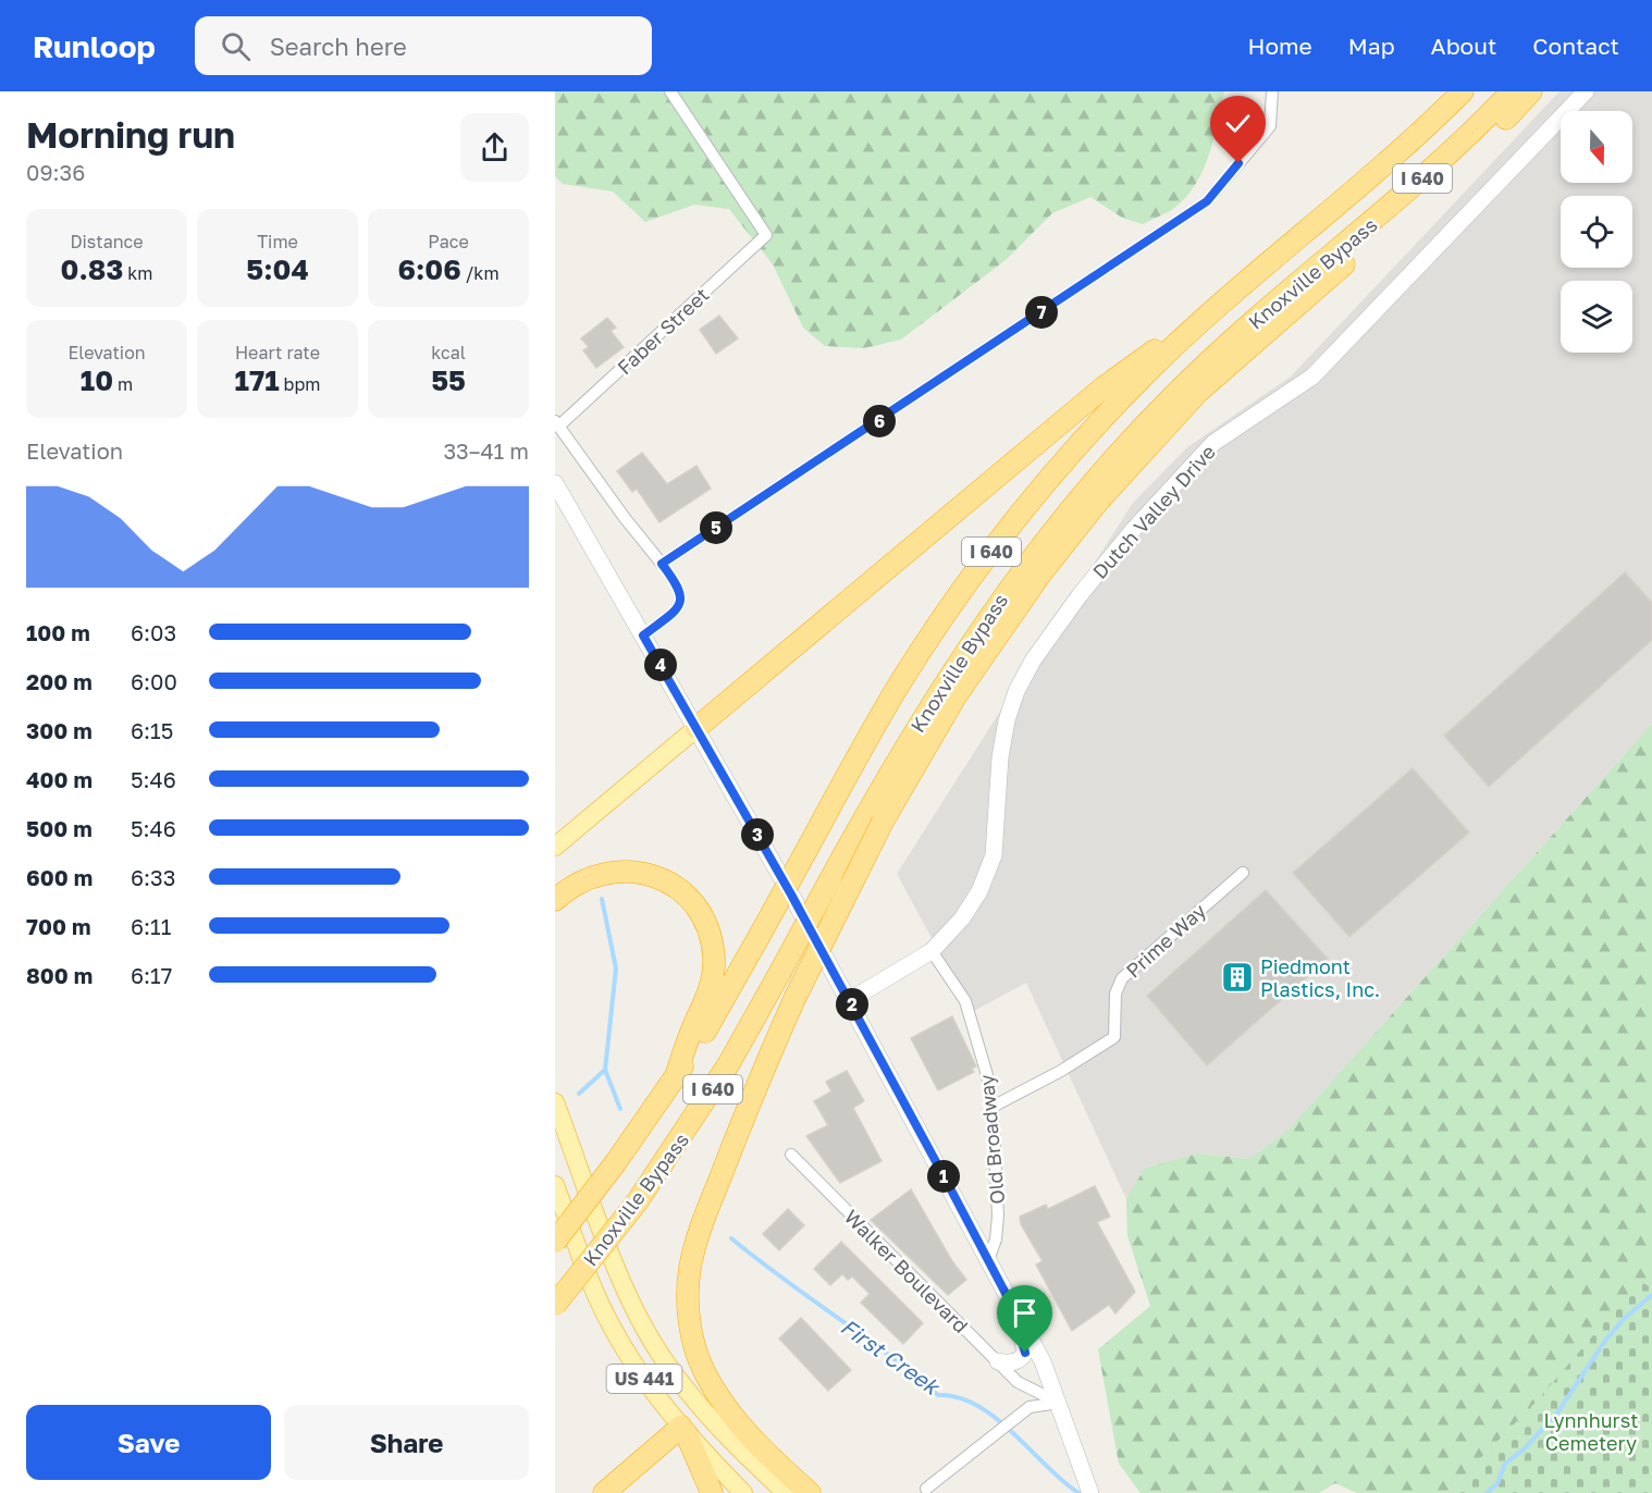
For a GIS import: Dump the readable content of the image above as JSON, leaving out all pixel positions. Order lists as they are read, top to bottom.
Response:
{
  "streets": {
    "highway": ["I 640", "Knoxville Bypass"],
    "main road": ["Dutch Valley Drive", "Old Broadway", "US 441"],
    "street": ["Faber Street", "Prime Way", "Walker Boulevard"]
  },
  "crossings": [
    ["Dutch Valley Drive", "Old Broadway"],
    ["Prime Way", "Old Broadway"],
    ["Old Broadway", "Walker Boulevard"]
  ],
  "water": ["First Creek"],
  "parks": ["Lynnhurst Cemetery"],
  "places": {
    "building": ["Piedmont Plastics, Inc."]
  },
  "north": "bottom",
  "page": {
    "header": "Runloop",
    "search": "Search here",
    "nav": [
      "Home",
      "Map",
      "About",
      "Contact"
    ],
    "heading": ["Morning run", "09:36"],
    "stats": [
      ["Distance", "0.83 km"],
      ["Time", "5:04"],
      ["Pace", "6:06 /km"],
      ["Elevation", "10 m"],
      ["Heart rate", "171 bpm"],
      ["kcal", "55"]
    ],
    "pins": [
      "7",
      "6",
      "5",
      "4",
      "3",
      "2",
      "1"
    ],
    "chart": ["Elevation", "33–41 m"],
    "list": [
      {
        "name": "100 m",
        "note": "6:03"
      },
      {
        "name": "200 m",
        "note": "6:00"
      },
      {
        "name": "300 m",
        "note": "6:15"
      },
      {
        "name": "400 m",
        "note": "5:46"
      },
      {
        "name": "500 m",
        "note": "5:46"
      },
      {
        "name": "600 m",
        "note": "6:33"
      },
      {
        "name": "700 m",
        "note": "6:11"
      },
      {
        "name": "800 m",
        "note": "6:17"
      }
    ],
    "buttons": ["Save", "Share"]
  }
}
